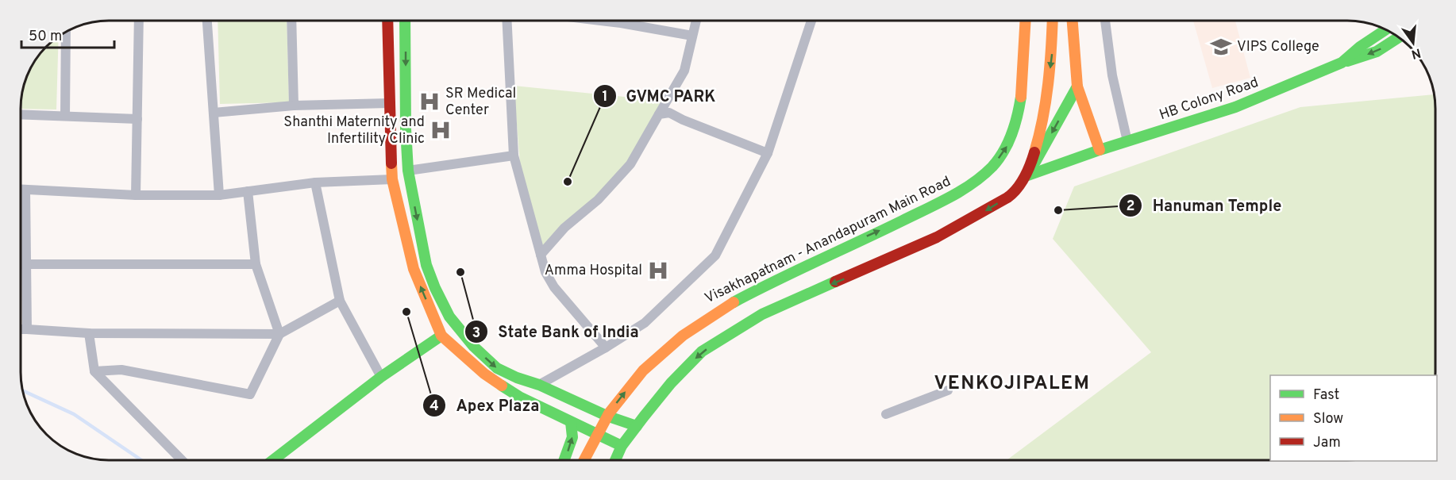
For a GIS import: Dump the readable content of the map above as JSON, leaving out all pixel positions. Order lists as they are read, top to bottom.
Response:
{
  "streets": {
    "street": ["HB Colony Road", "Visakhapatnam - Anandapuram Main Road"]
  },
  "districts": ["VENKOJIPALEM"],
  "places": {
    "school or university": ["VIPS College"],
    "hospital": ["SR Medical Center", "Shanthi Maternity and Infertility Clinic", "Amma Hospital"],
    "other": [
      "GVMC PARK",
      "Hanuman Temple",
      "State Bank of India",
      "Apex Plaza"
    ]
  },
  "legend": ["Fast", "Slow", "Jam"],
  "scale_bar": "50 m",
  "north": "bottom"
}
